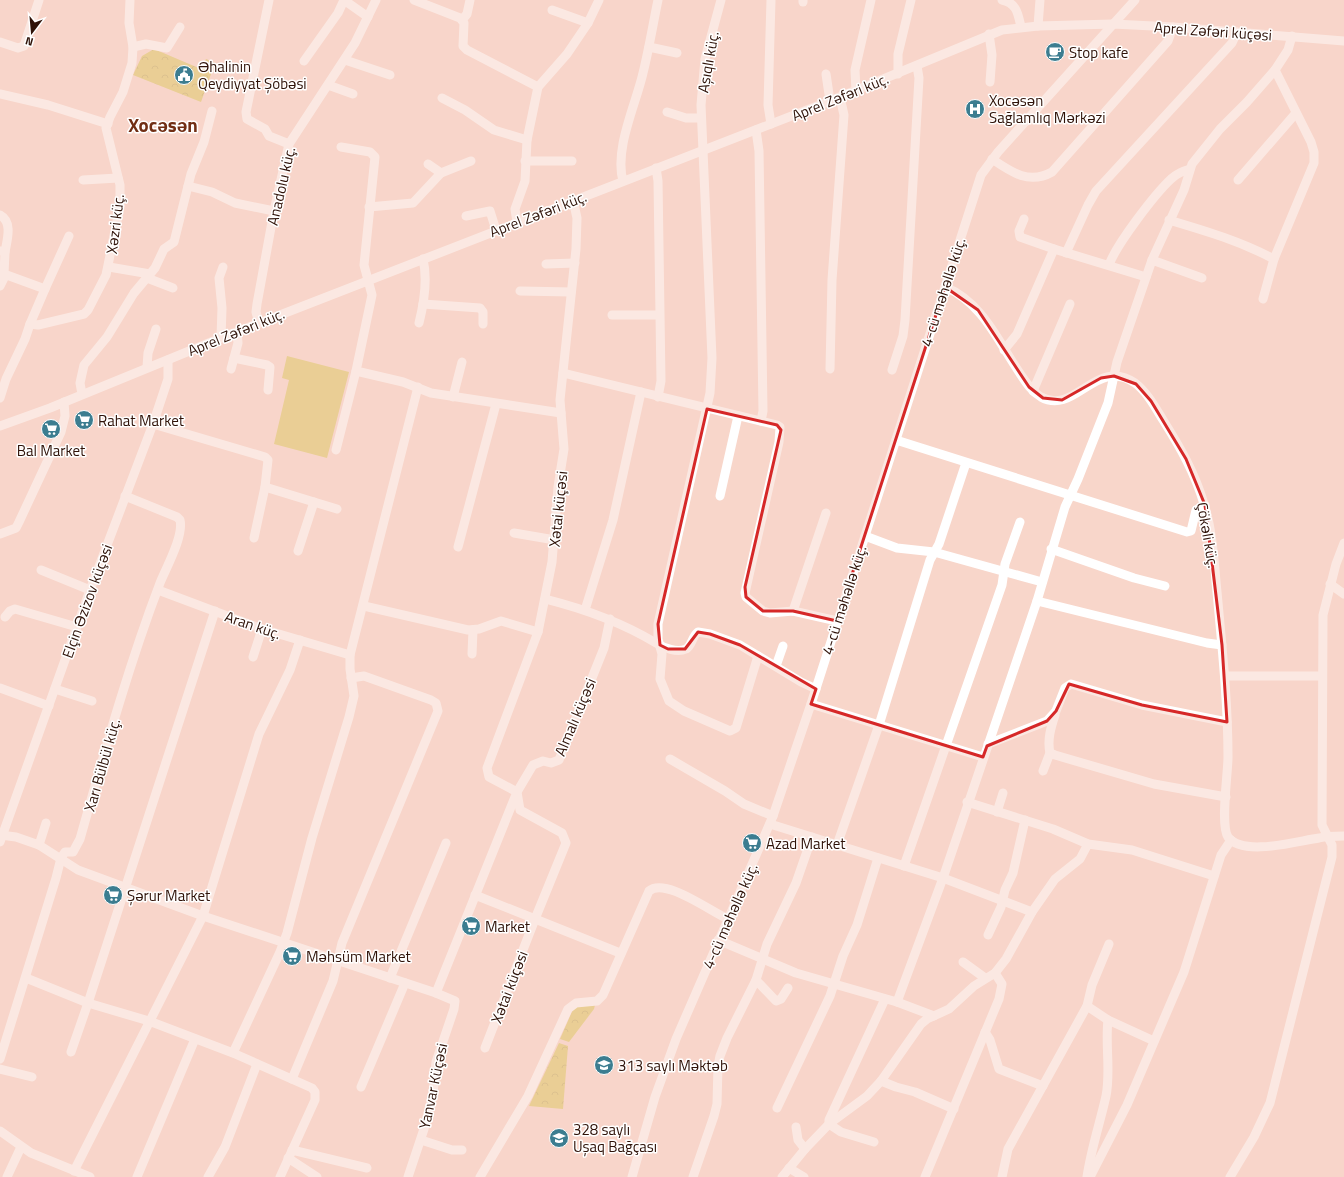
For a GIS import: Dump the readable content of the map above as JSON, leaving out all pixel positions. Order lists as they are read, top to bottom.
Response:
{
  "streets": {
    "street": [
      "Aprel Zəfəri küçəsi",
      "Aşıqlı küç.",
      "Aprel Zəfəri küç.",
      "Anadolu küç.",
      "Xəzri küç.",
      "4-cü məhəllə küç.",
      "Xətai küçəsi",
      "Çökəli küç.",
      "Elçin Əzizov küçəsi",
      "Aran küç.",
      "Almalı küçəsi",
      "Xarı Bülbül küç.",
      "Yanvar Küçəsi"
    ]
  },
  "crossings": [
    ["Aprel Zəfəri küçəsi", "Aprel Zəfəri küç."],
    ["Aprel Zəfəri küçəsi", "4-cü məhəllə küç."],
    ["Aşıqlı küç.", "Aprel Zəfəri küç."],
    ["Aprel Zəfəri küç.", "Anadolu küç."],
    ["Aprel Zəfəri küç.", "Xətai küçəsi"],
    ["Aprel Zəfəri küç.", "Elçin Əzizov küçəsi"],
    ["Xətai küçəsi", "Almalı küçəsi"],
    ["Elçin Əzizov küçəsi", "Xarı Bülbül küç."],
    ["Elçin Əzizov küçəsi", "Yanvar Küçəsi"],
    ["Aran küç.", "Xarı Bülbül küç."],
    ["Xarı Bülbül küç.", "Yanvar Küçəsi"]
  ],
  "districts": ["Xocəsən"],
  "places": {
    "cafe": ["Stop kafe"],
    "public building": ["Əhalinin Qeydiyyat Şöbəsi"],
    "hospital": ["Xocəsən Sağlamlıq Mərkəzi"],
    "supermarket": [
      "Rahat Market",
      "Bal Market",
      "Azad Market",
      "Şərur Market",
      "Market",
      "Məhsüm Market"
    ],
    "school or university": ["313 saylı Məktəb", "328 saylı Uşaq Bağçası"]
  },
  "north": "bottom"
}
